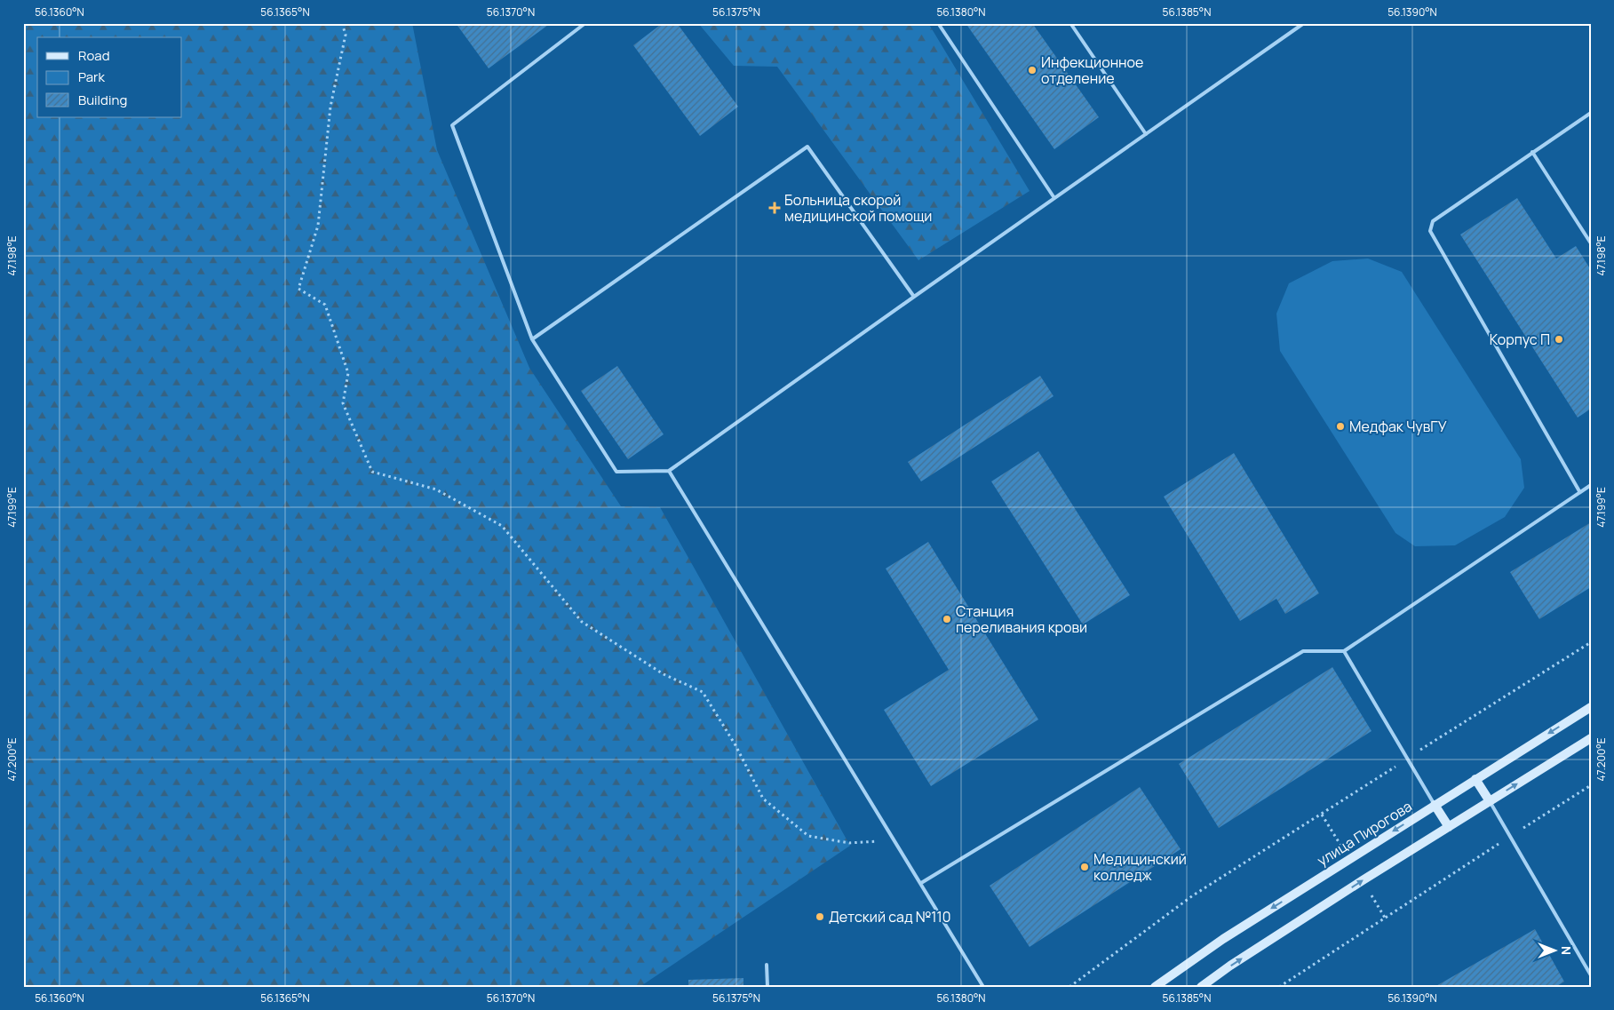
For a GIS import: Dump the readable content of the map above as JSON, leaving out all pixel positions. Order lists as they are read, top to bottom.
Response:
{
  "streets": {
    "main road": ["улица Пирогова"]
  },
  "places": {
    "other": [
      "Инфекционное отделение",
      "Корпус П",
      "Медфак ЧувГУ",
      "Станция переливания крови",
      "Медицинский колледж",
      "Детский сад №110"
    ],
    "health": ["Больница скорой медицинской помощи"]
  },
  "legend": ["Road", "Park", "Building"],
  "north": "right",
  "coordinates": [
    "56.1360°N",
    "56.1365°N",
    "56.1370°N",
    "56.1375°N",
    "56.1380°N",
    "56.1385°N",
    "56.1390°N",
    "47.198°E",
    "47.199°E",
    "47.200°E"
  ]
}
